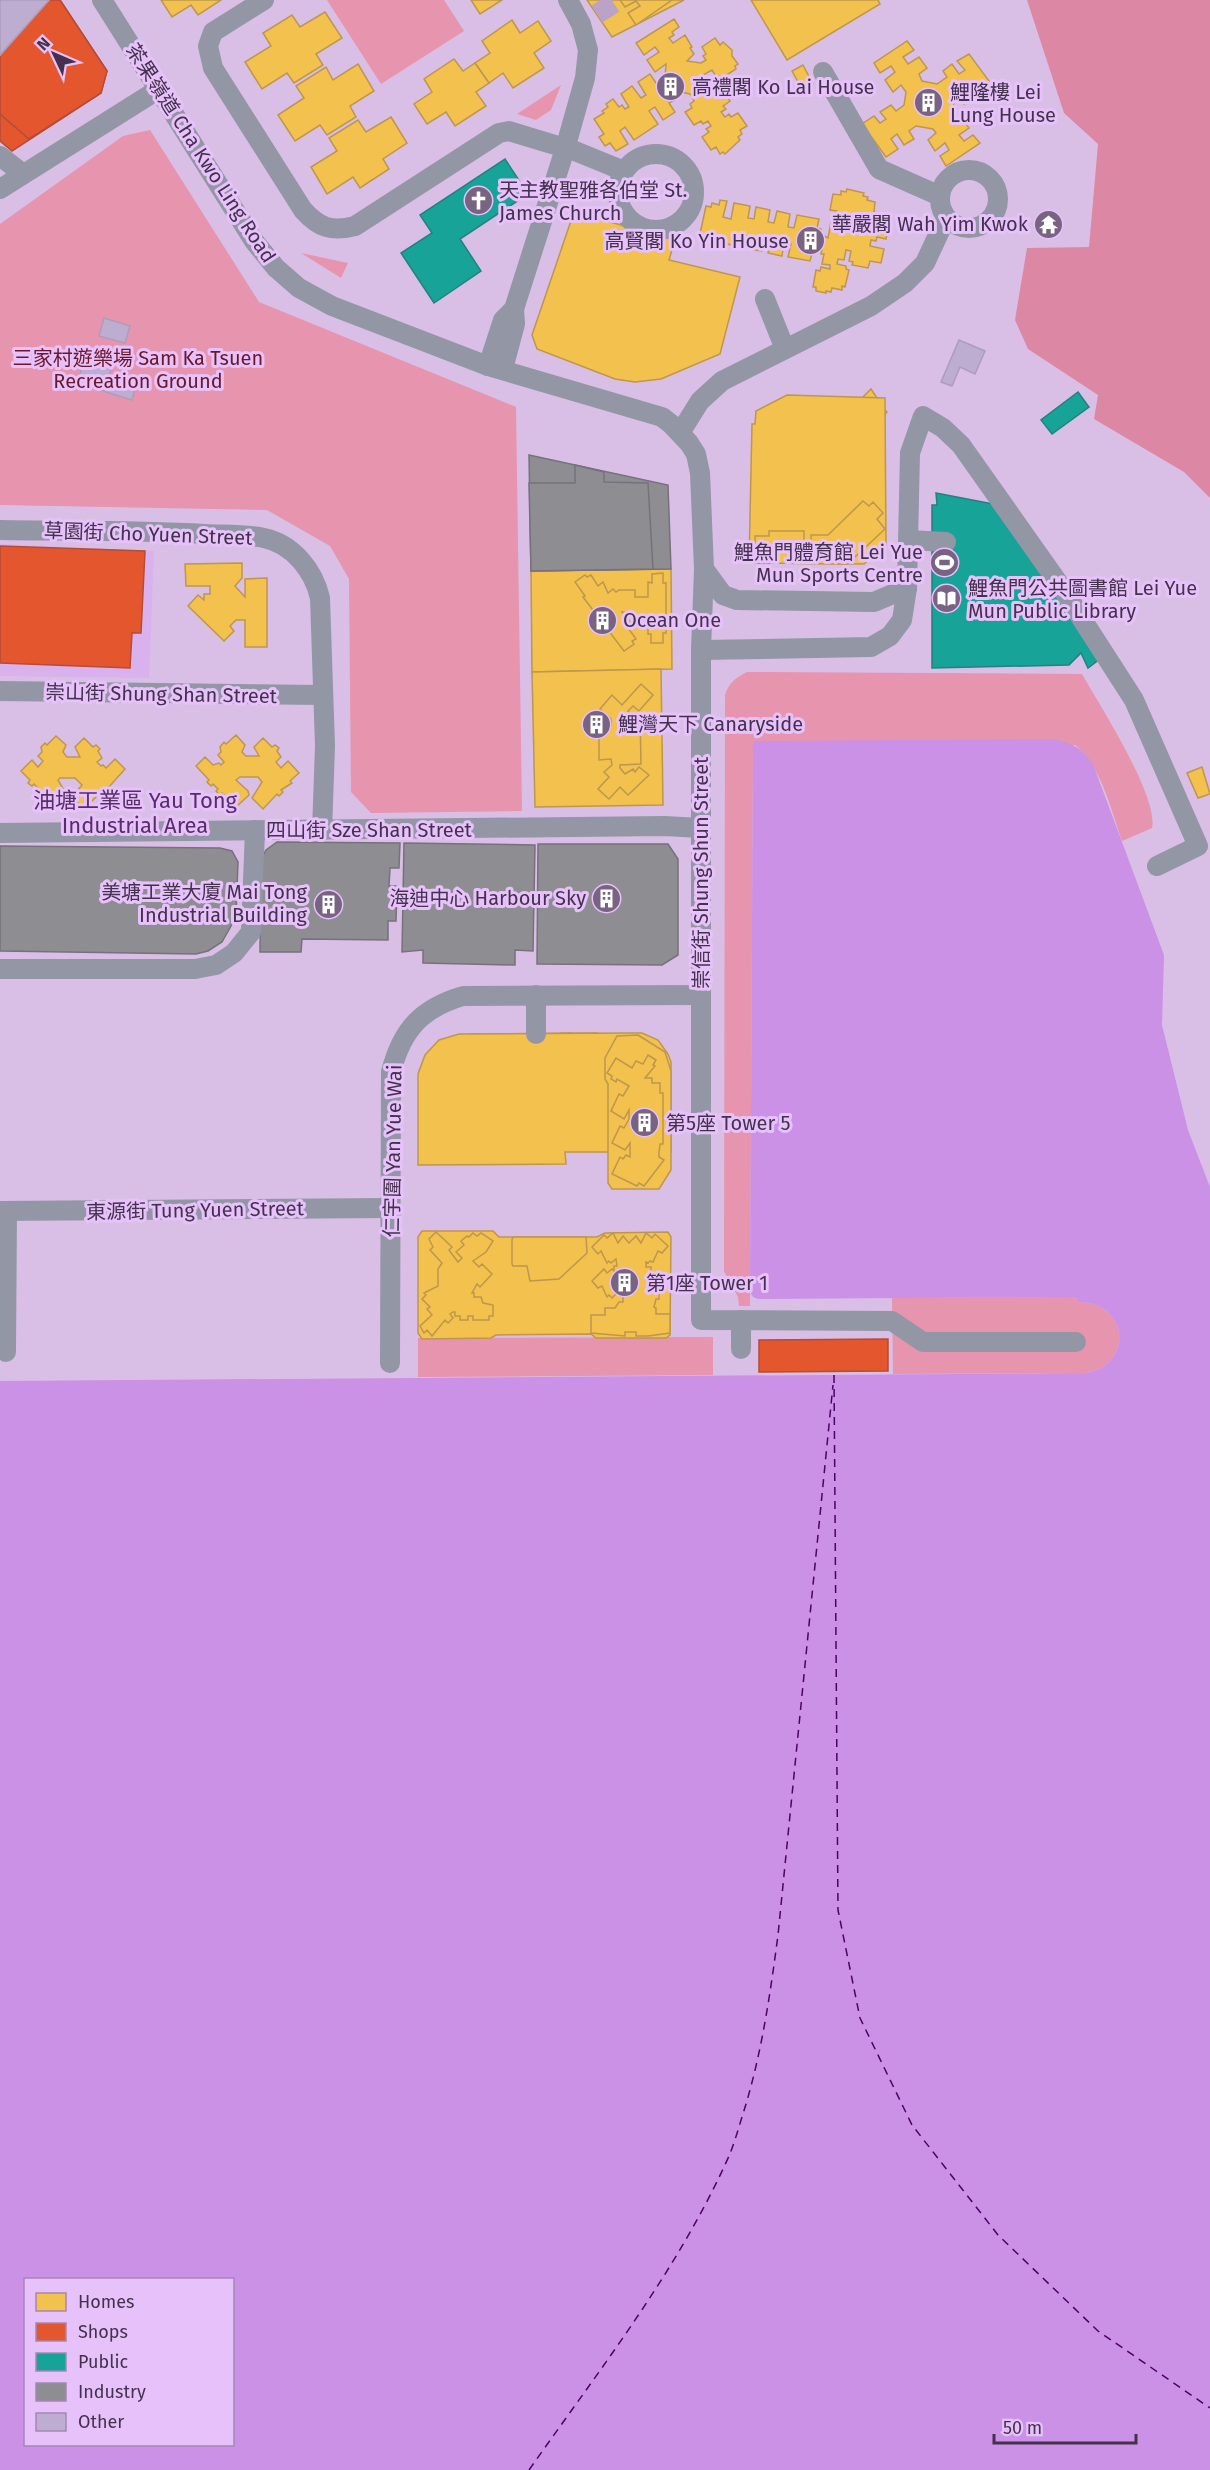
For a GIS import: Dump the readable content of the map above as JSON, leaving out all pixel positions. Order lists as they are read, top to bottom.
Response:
{
  "streets": {
    "street": [
      "茶果嶺道 Cha Kwo Ling Road",
      "草園街 Cho Yuen Street",
      "崇山街 Shung Shan Street",
      "四山街 Sze Shan Street",
      "崇信街 Shung Shun Street",
      "仁宇圍 Yan Yue Wai",
      "東源街 Tung Yuen Street"
    ]
  },
  "crossings": [
    ["茶果嶺道 Cha Kwo Ling Road", "崇信街 Shung Shun Street"],
    ["草園街 Cho Yuen Street", "崇山街 Shung Shan Street"],
    ["草園街 Cho Yuen Street", "四山街 Sze Shan Street"],
    ["四山街 Sze Shan Street", "崇信街 Shung Shun Street"],
    ["崇信街 Shung Shun Street", "仁宇圍 Yan Yue Wai"],
    ["仁宇圍 Yan Yue Wai", "東源街 Tung Yuen Street"]
  ],
  "districts": ["油塘工業區 Yau Tong Industrial Area"],
  "parks": ["三家村遊樂場 Sam Ka Tsuen Recreation Ground"],
  "places": {
    "building": [
      "高禮閣 Ko Lai House",
      "鯉隆樓 Lei Lung House",
      "高賢閣 Ko Yin House",
      "Ocean One",
      "鯉灣天下 Canaryside",
      "海迪中心 Harbour Sky",
      "美塘工業大廈 Mai Tong Industrial Building",
      "第5座 Tower 5",
      "第1座 Tower 1"
    ],
    "church": ["天主教聖雅各伯堂 St. James Church"],
    "temple": ["華嚴閣 Wah Yim Kwok"],
    "sports": ["鯉魚門體育館 Lei Yue Mun Sports Centre"],
    "library": ["鯉魚門公共圖書館 Lei Yue Mun Public Library"]
  },
  "legend": [
    "Homes",
    "Shops",
    "Public",
    "Industry",
    "Other"
  ],
  "scale_bar": "50 m",
  "north": "top left"
}
